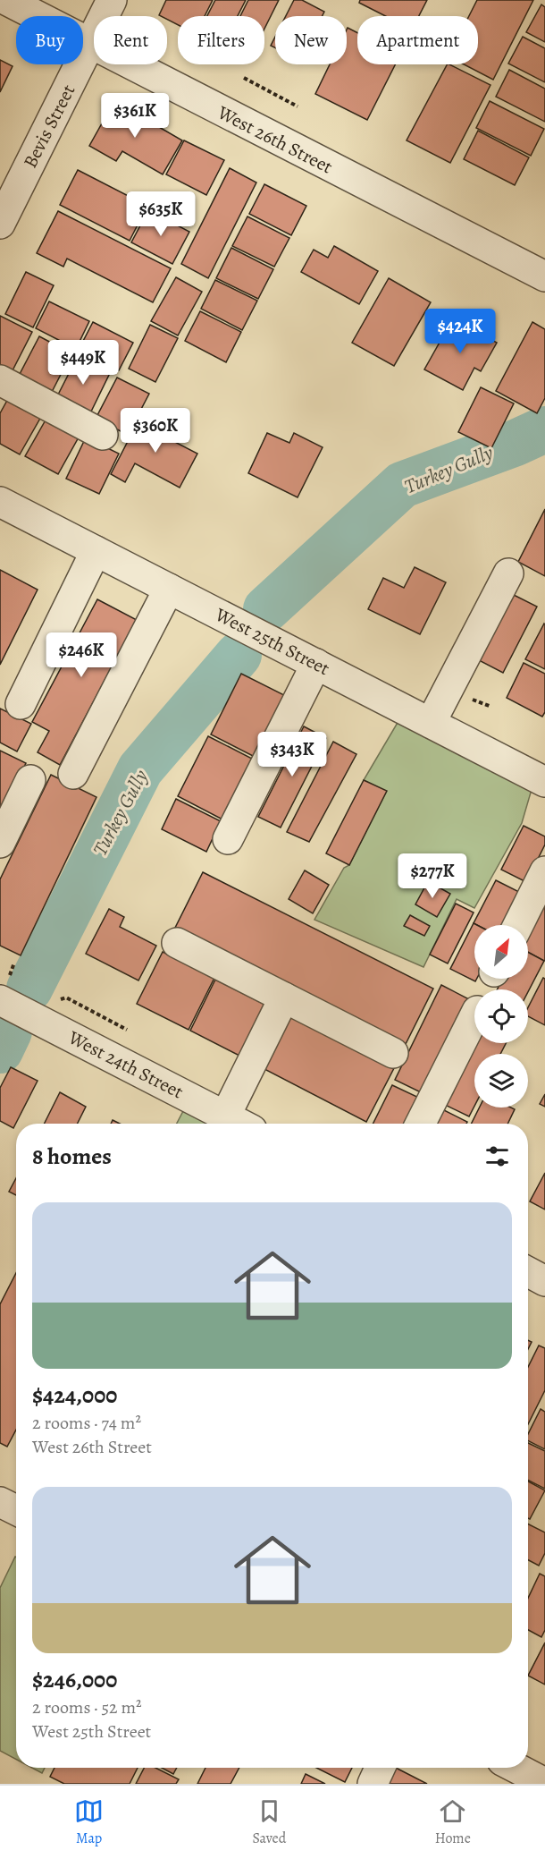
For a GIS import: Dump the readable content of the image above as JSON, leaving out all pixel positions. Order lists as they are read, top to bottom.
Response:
{
  "streets": {
    "street": [
      "Bevis Street",
      "West 26th Street",
      "West 25th Street",
      "West 24th Street"
    ]
  },
  "crossings": [
    ["Bevis Street", "West 26th Street"]
  ],
  "water": ["Turkey Gully"],
  "north": "top right",
  "page": {
    "chip": [
      "Buy",
      "Rent",
      "Filters",
      "New",
      "Apartment"
    ],
    "price": [
      "$361K",
      "$635K",
      "$424K",
      "$449K",
      "$360K",
      "$246K",
      "$343K",
      "$277K"
    ],
    "heading": "8 homes",
    "list": [
      {
        "name": "$424,000",
        "note": "2 rooms · 74 m² · West 26th Street"
      },
      {
        "name": "$246,000",
        "note": "2 rooms · 52 m² · West 25th Street"
      }
    ],
    "tabs": ["Map", "Saved", "Home"]
  }
}
